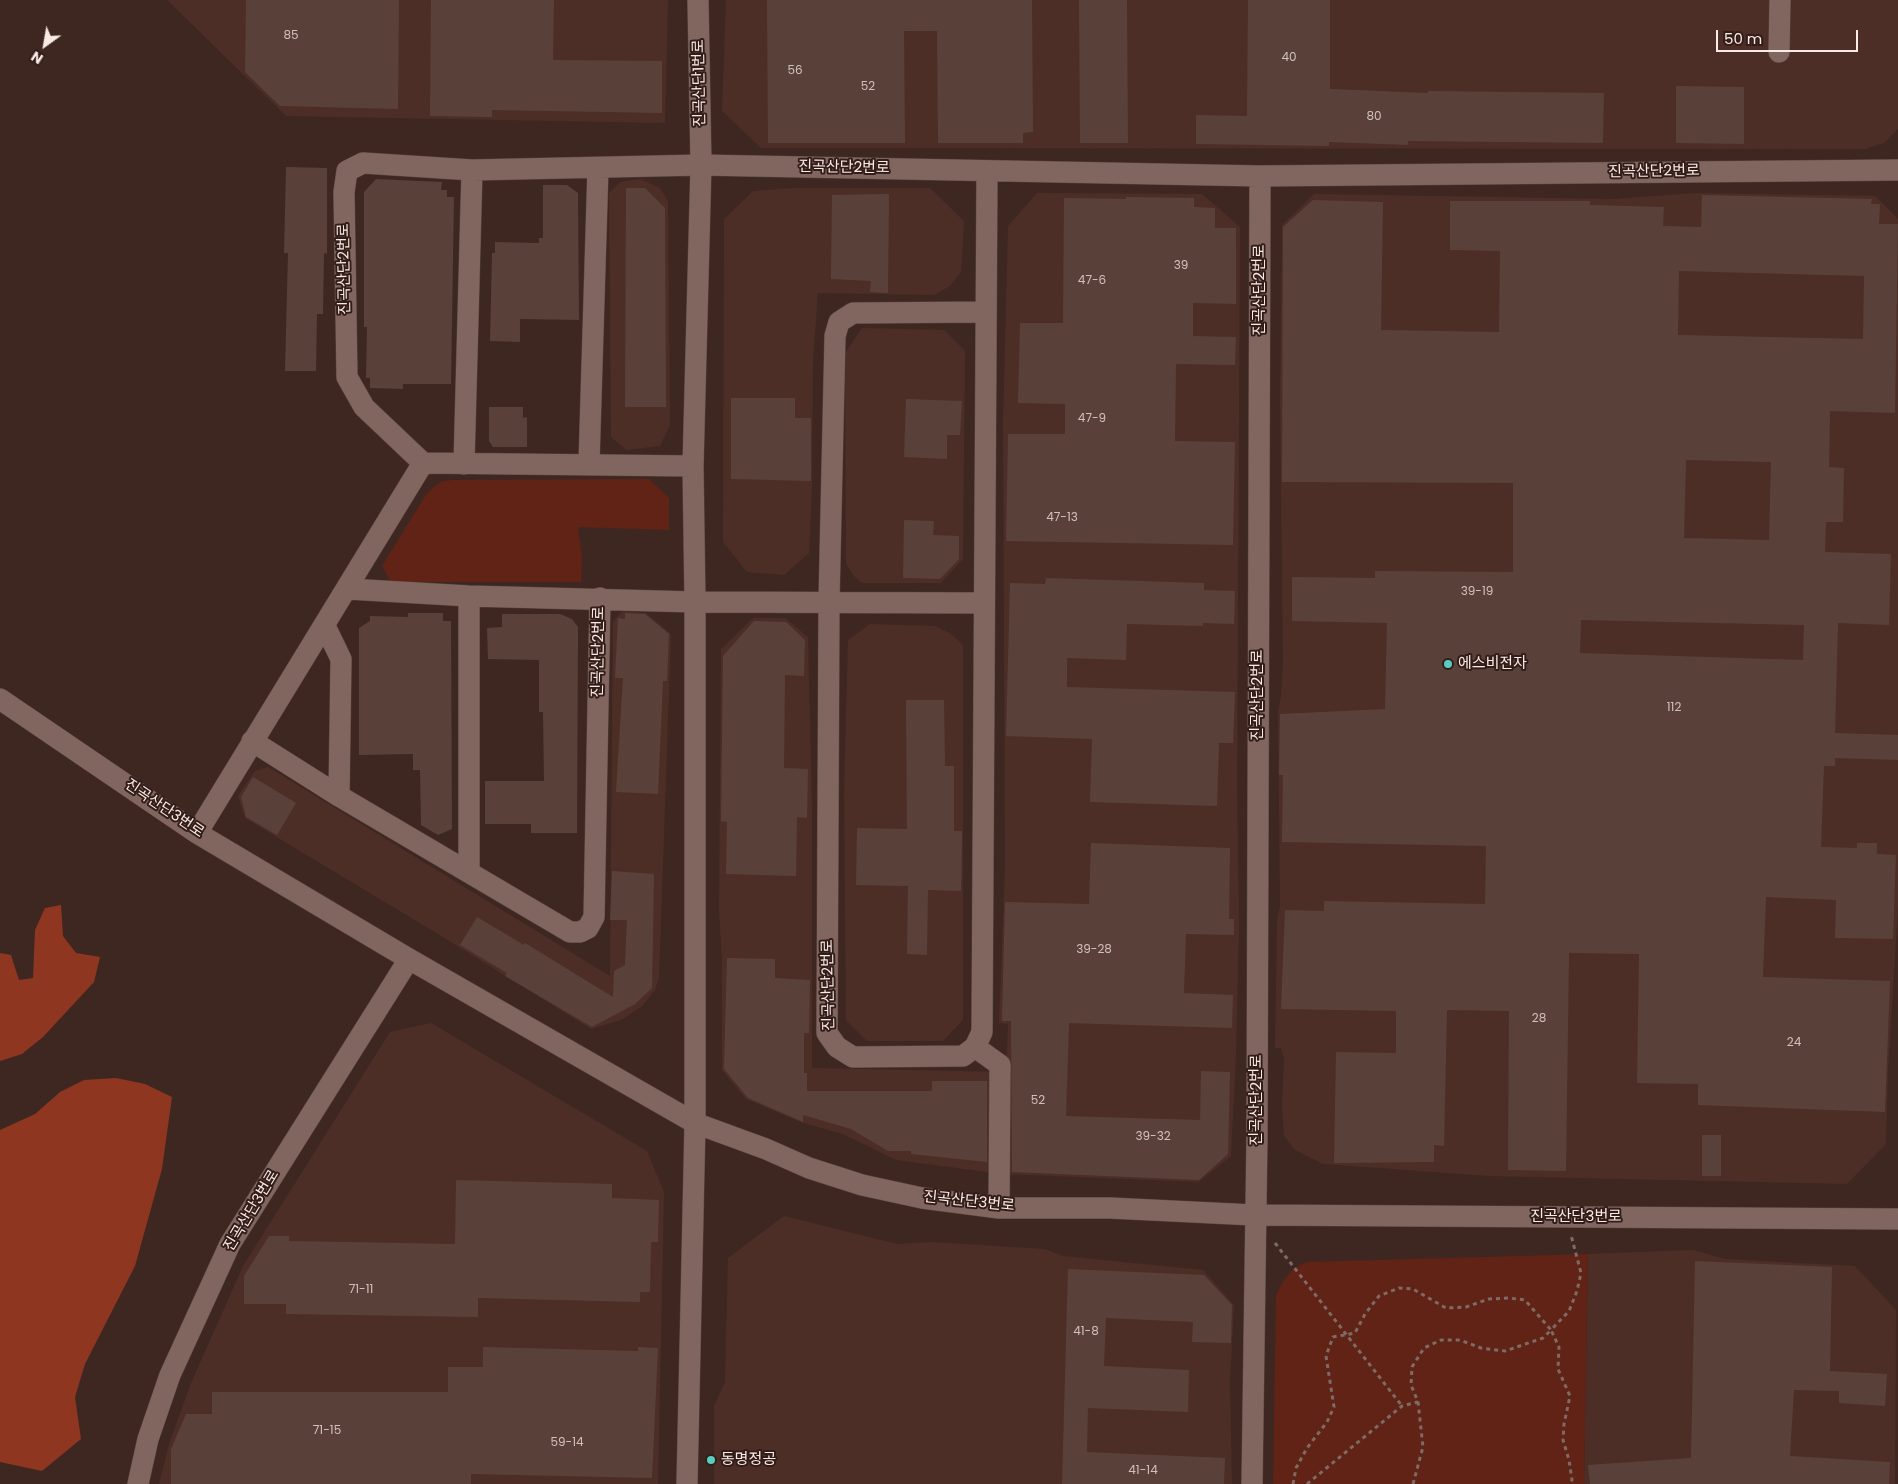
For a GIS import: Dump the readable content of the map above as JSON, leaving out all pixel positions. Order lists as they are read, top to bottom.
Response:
{
  "streets": {
    "street": ["진곡산단1번로", "진곡산단2번로", "진곡산단3번로"]
  },
  "crossings": [
    ["진곡산단1번로", "진곡산단2번로"],
    ["진곡산단2번로", "진곡산단3번로"]
  ],
  "places": ["에스비전자", "동명정공"],
  "house_numbers": [
    "85",
    "40",
    "56",
    "52",
    "80",
    "39",
    "47-6",
    "47-9",
    "47-13",
    "39-19",
    "112",
    "39-28",
    "28",
    "24",
    "52",
    "39-32",
    "71-11",
    "41-8",
    "71-15",
    "59-14",
    "41-14"
  ],
  "scale_bar": "50 m",
  "north": "bottom left"
}
